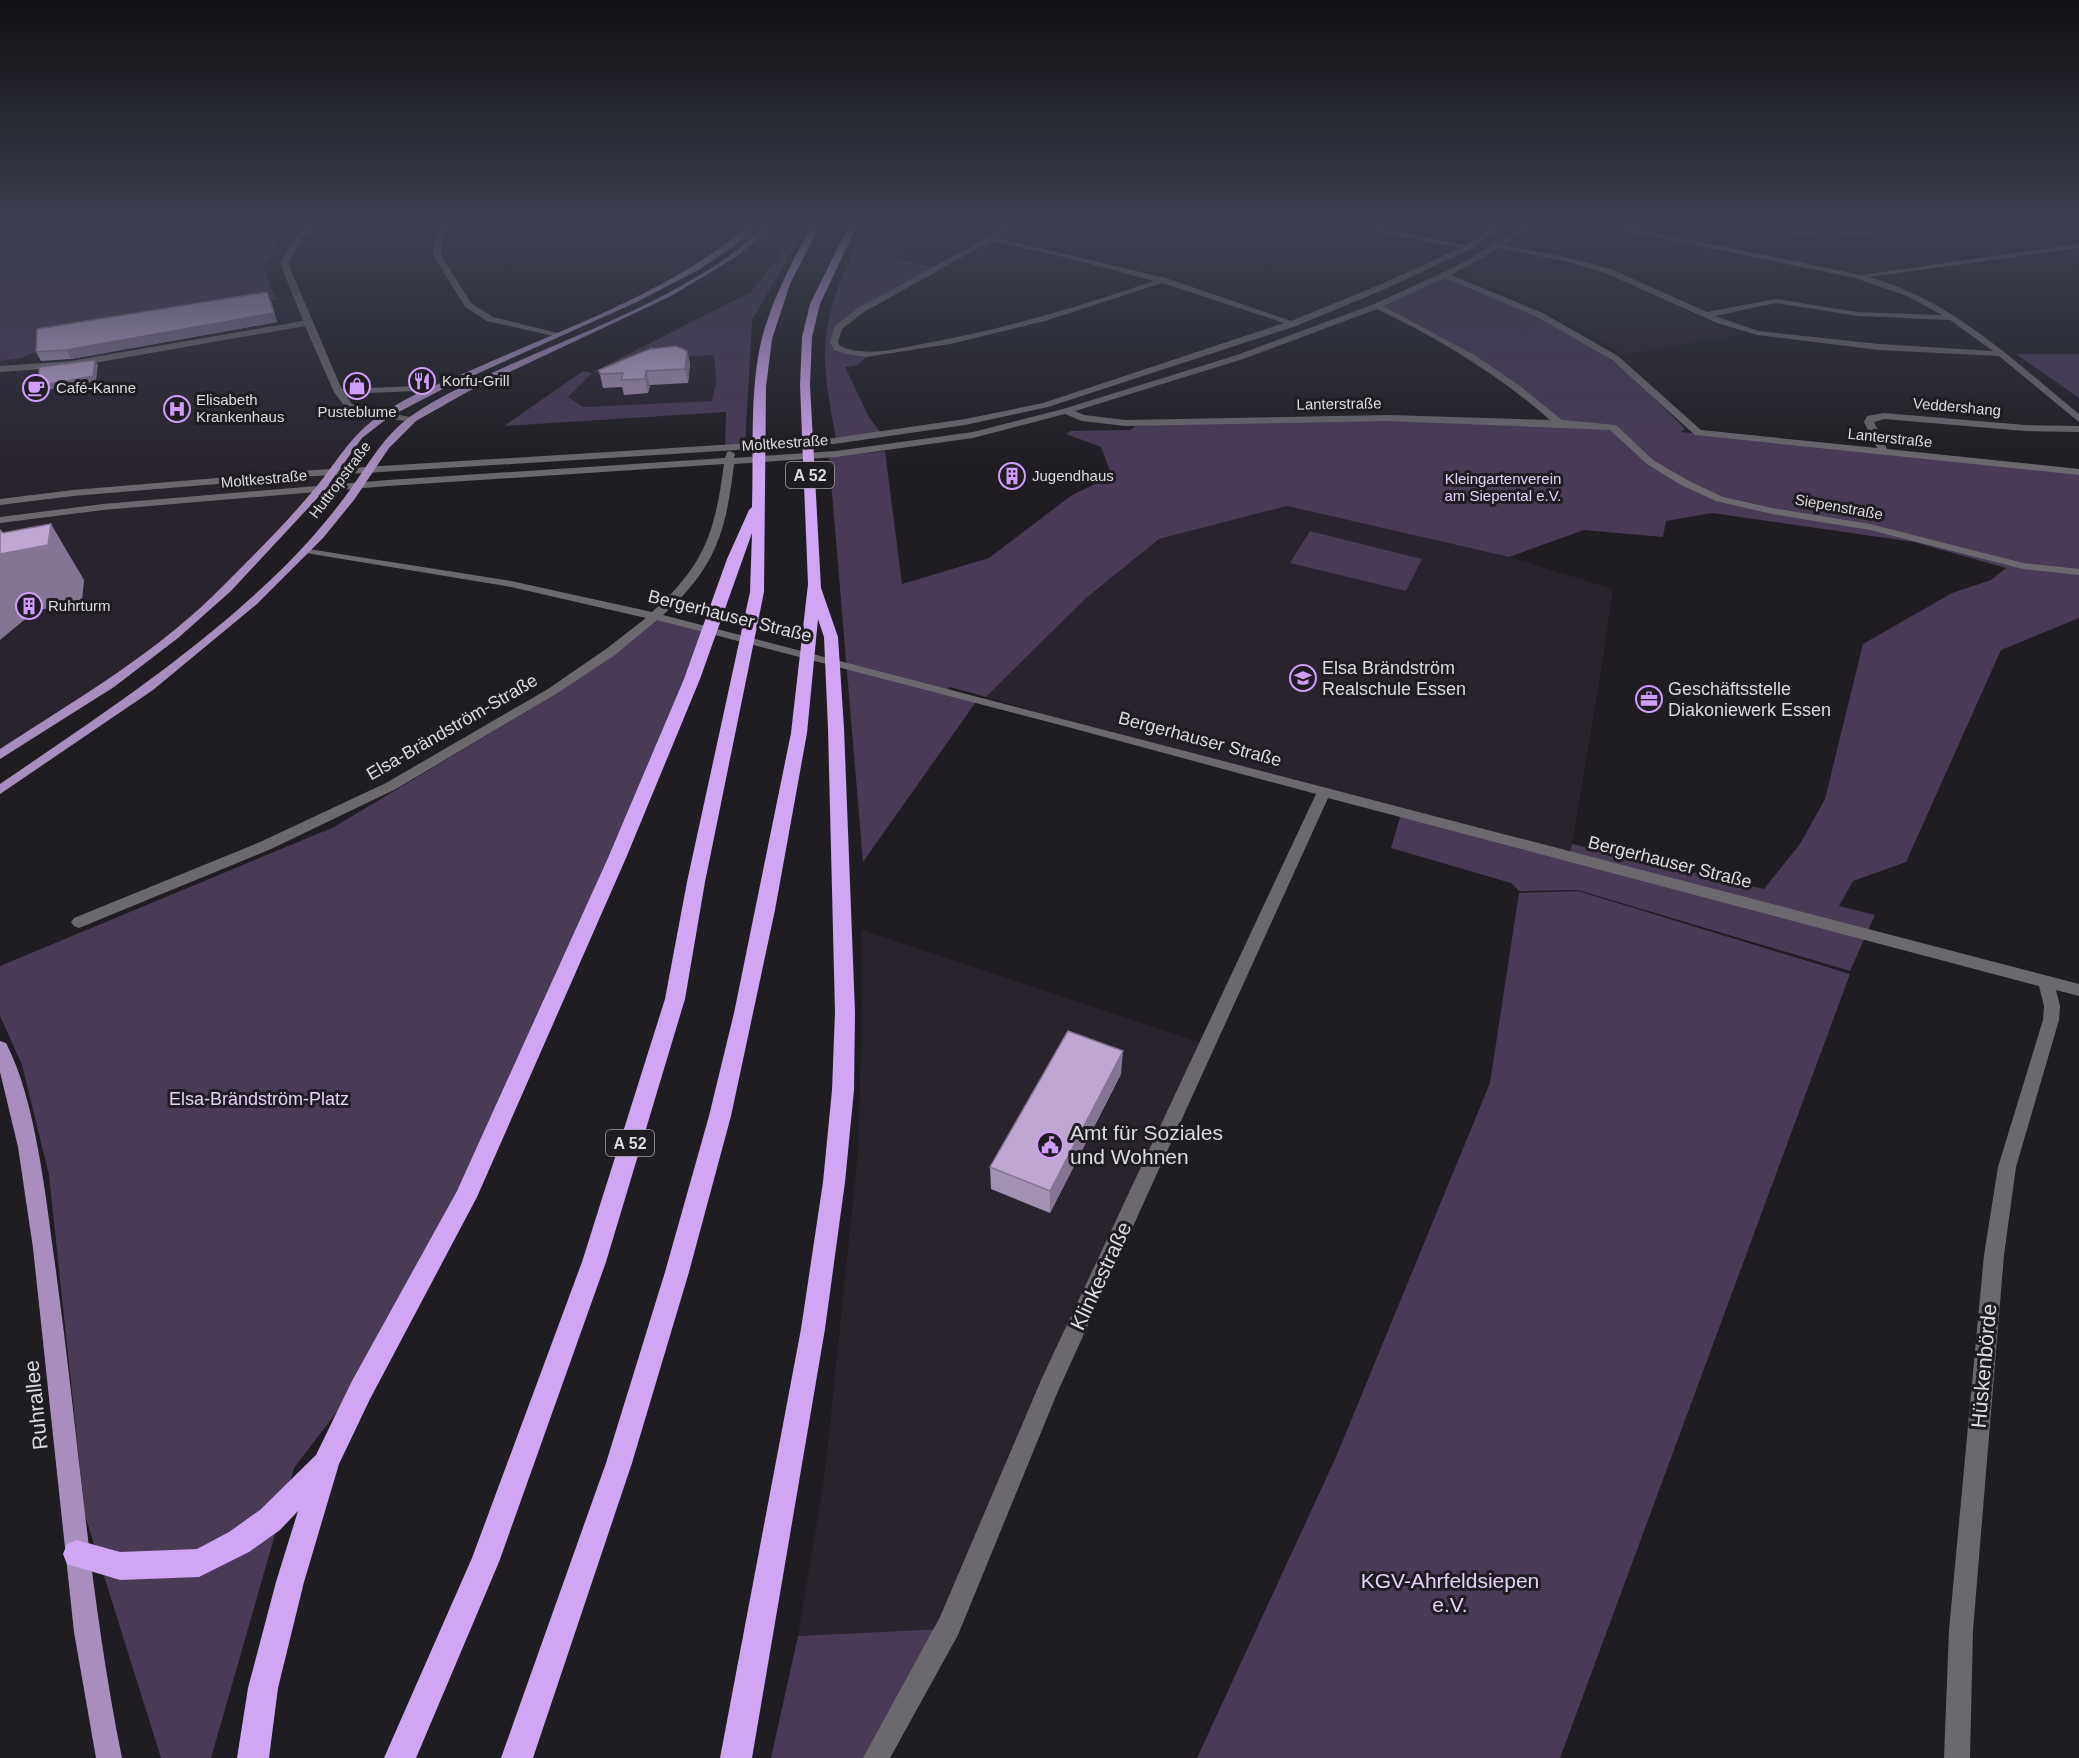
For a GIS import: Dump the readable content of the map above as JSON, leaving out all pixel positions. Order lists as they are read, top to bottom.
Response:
{
  "streets": {
    "highway": ["A 52"],
    "main road": ["Huttropstraße", "Ruhrallee"],
    "street": [
      "Lanterstraße",
      "Veddershang",
      "Moltkestraße",
      "Siepenstraße",
      "Bergerhauser Straße",
      "Elsa-Brändström-Straße",
      "Klinkestraße",
      "Hüskenbörde"
    ]
  },
  "crossings": [
    ["Lanterstraße", "Veddershang"],
    ["Lanterstraße", "Moltkestraße"],
    ["Lanterstraße", "Siepenstraße"],
    ["Moltkestraße", "Huttropstraße"],
    ["Moltkestraße", "Elsa-Brändström-Straße"],
    ["Huttropstraße", "Bergerhauser Straße"],
    ["Bergerhauser Straße", "Elsa-Brändström-Straße"],
    ["Bergerhauser Straße", "Klinkestraße"],
    ["Bergerhauser Straße", "Hüskenbörde"]
  ],
  "parks": ["Kleingartenverein am Siepental e.V.", "Elsa-Brändström-Platz", "KGV-Ahrfeldsiepen e.V."],
  "places": {
    "restaurant": ["Korfu-Grill"],
    "shop": ["Pusteblume"],
    "cafe": ["Café-Kanne"],
    "hospital": ["Elisabeth Krankenhaus"],
    "building": ["Jugendhaus", "Ruhrturm"],
    "school or university": ["Elsa Brändström Realschule Essen"],
    "office": ["Geschäftsstelle Diakoniewerk Essen"],
    "public building": ["Amt für Soziales und Wohnen"]
  }
}
